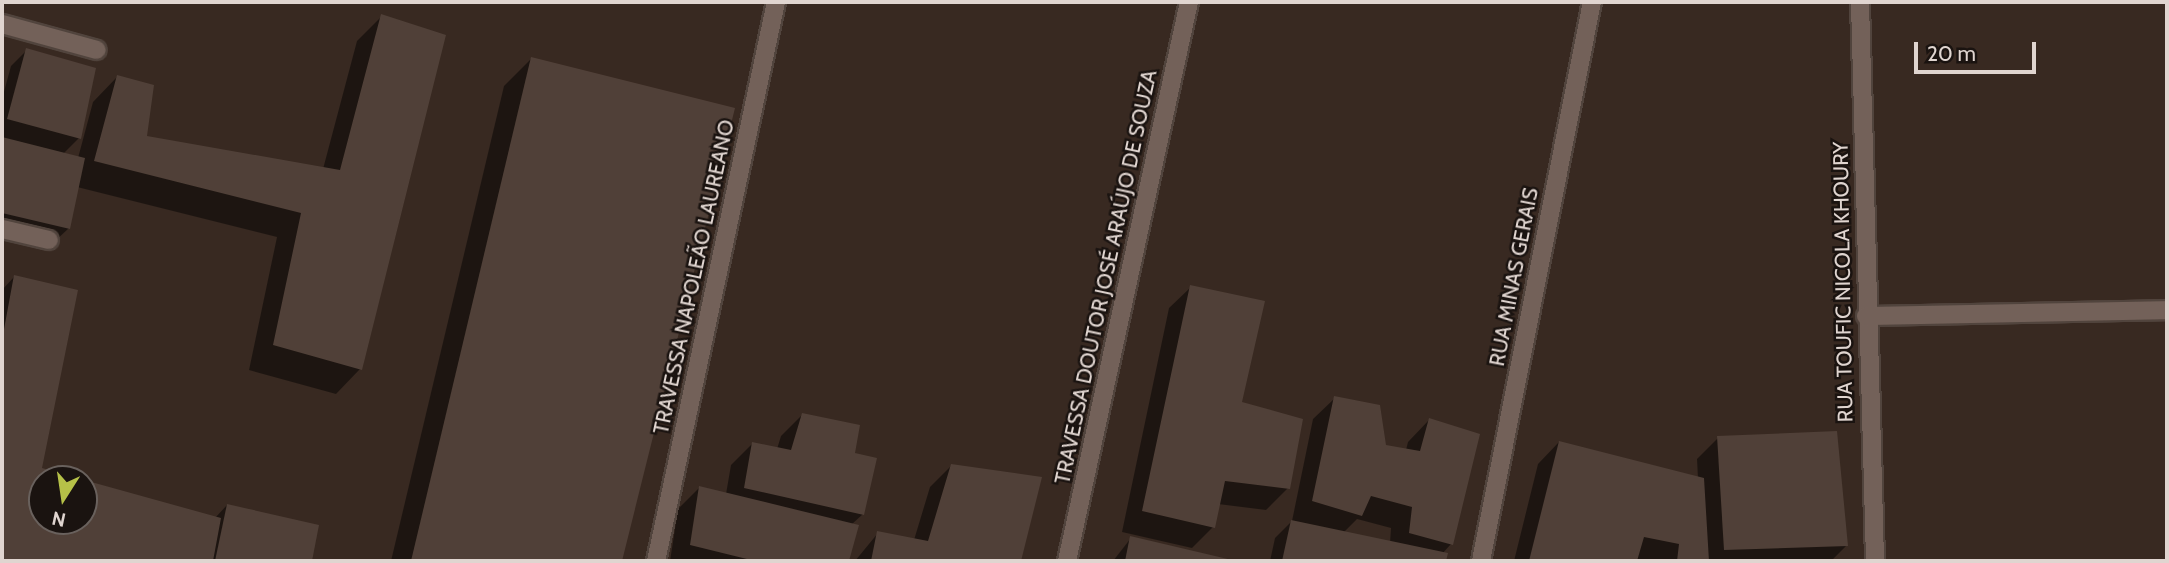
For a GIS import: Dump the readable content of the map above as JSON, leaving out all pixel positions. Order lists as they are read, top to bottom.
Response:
{
  "streets": {
    "street": [
      "TRAVESSA NAPOLEÃO LAUREANO",
      "TRAVESSA DOUTOR JOSÉ ARAÚJO DE SOUZA",
      "RUA MINAS GERAIS",
      "RUA TOUFIC NICOLA KHOURY"
    ]
  },
  "scale_bar": "20 m",
  "north": "bottom"
}
